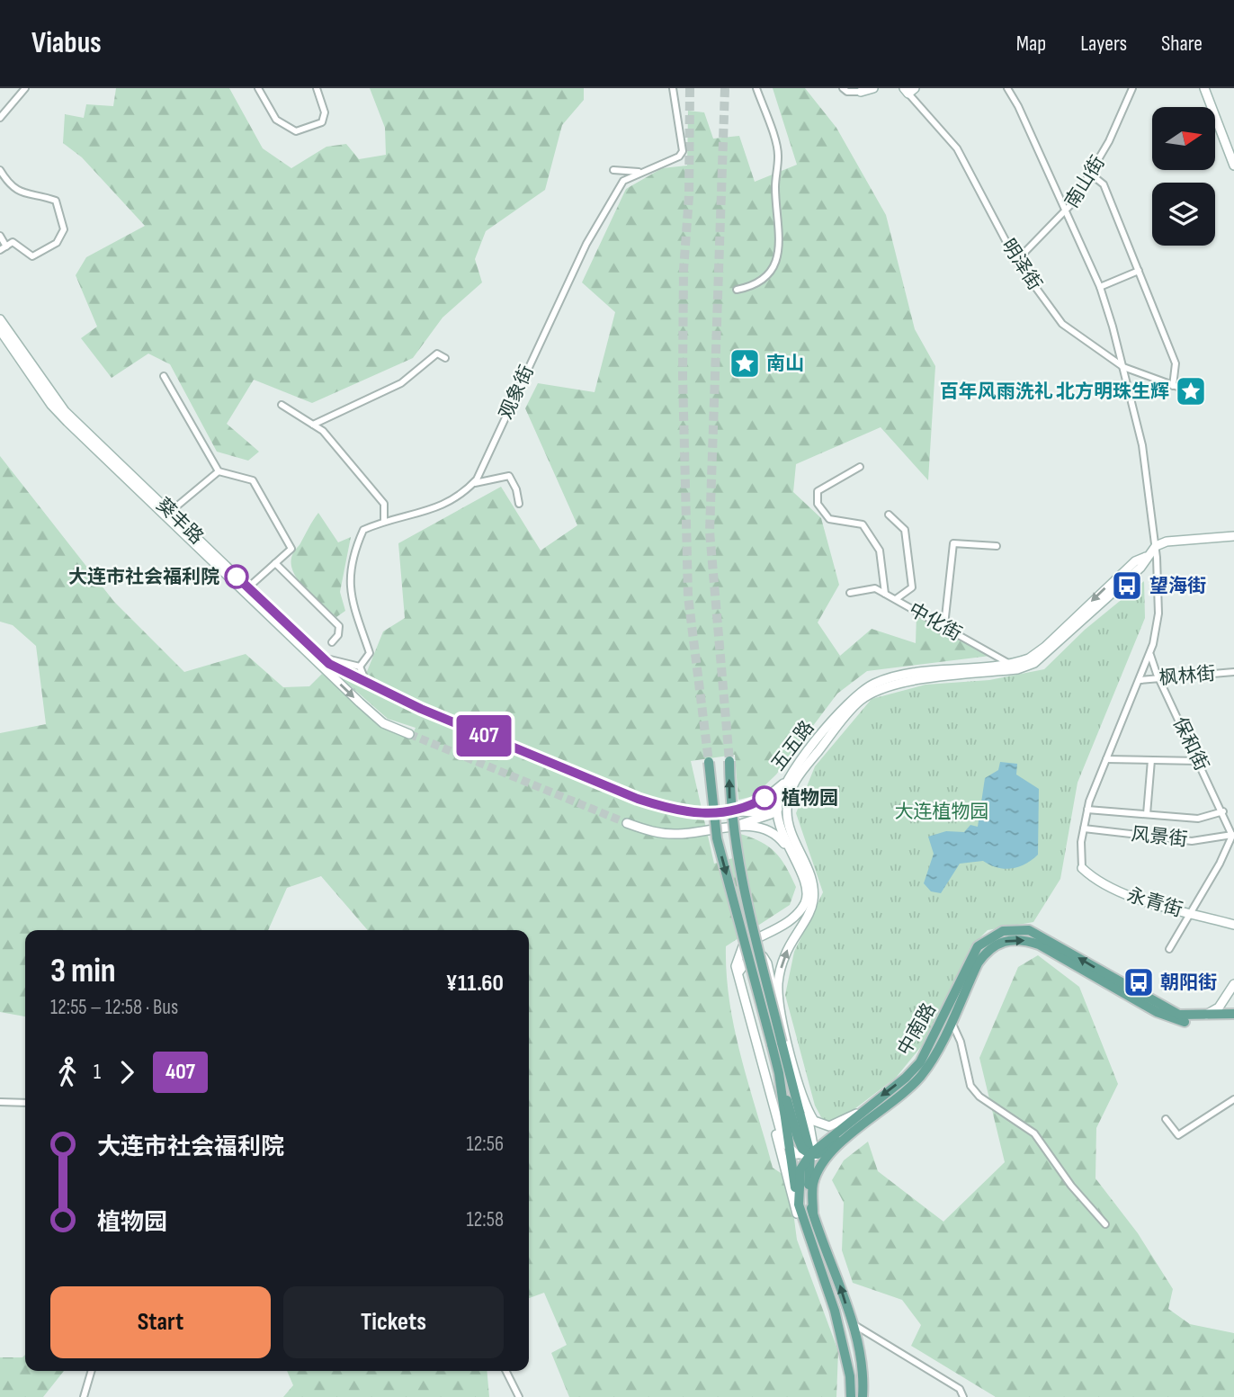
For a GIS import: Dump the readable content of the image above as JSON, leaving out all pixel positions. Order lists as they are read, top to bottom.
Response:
{
  "streets": {
    "main road": [
      "葵丰路",
      "五五路",
      "永青街",
      "中南路"
    ],
    "street": [
      "南山街",
      "明泽街",
      "观象街",
      "中化街",
      "枫林街",
      "保和街",
      "风景街"
    ]
  },
  "crossings": [
    ["南山街", "明泽街"],
    ["中化街", "五五路"],
    ["枫林街", "保和街"],
    ["保和街", "风景街"],
    ["五五路", "中南路"]
  ],
  "parks": ["大连植物园"],
  "places": {
    "place": ["南山", "百年风雨洗礼 北方明珠生辉"],
    "other": ["大连市社会福利院", "植物园"],
    "bus stop": ["望海街", "朝阳街"]
  },
  "lines": ["bus line 407"],
  "north": "right",
  "page": {
    "header": "Viabus",
    "nav": ["Map", "Layers", "Share"],
    "on_map": "407",
    "heading": ["3 min", "12:55 – 12:58 · Bus", "¥11.60"],
    "legs": ["1", "407"],
    "list": [
      {
        "name": "大连市社会福利院",
        "value": "12:56"
      },
      {
        "name": "植物园",
        "value": "12:58"
      }
    ],
    "buttons": ["Start", "Tickets"]
  }
}
